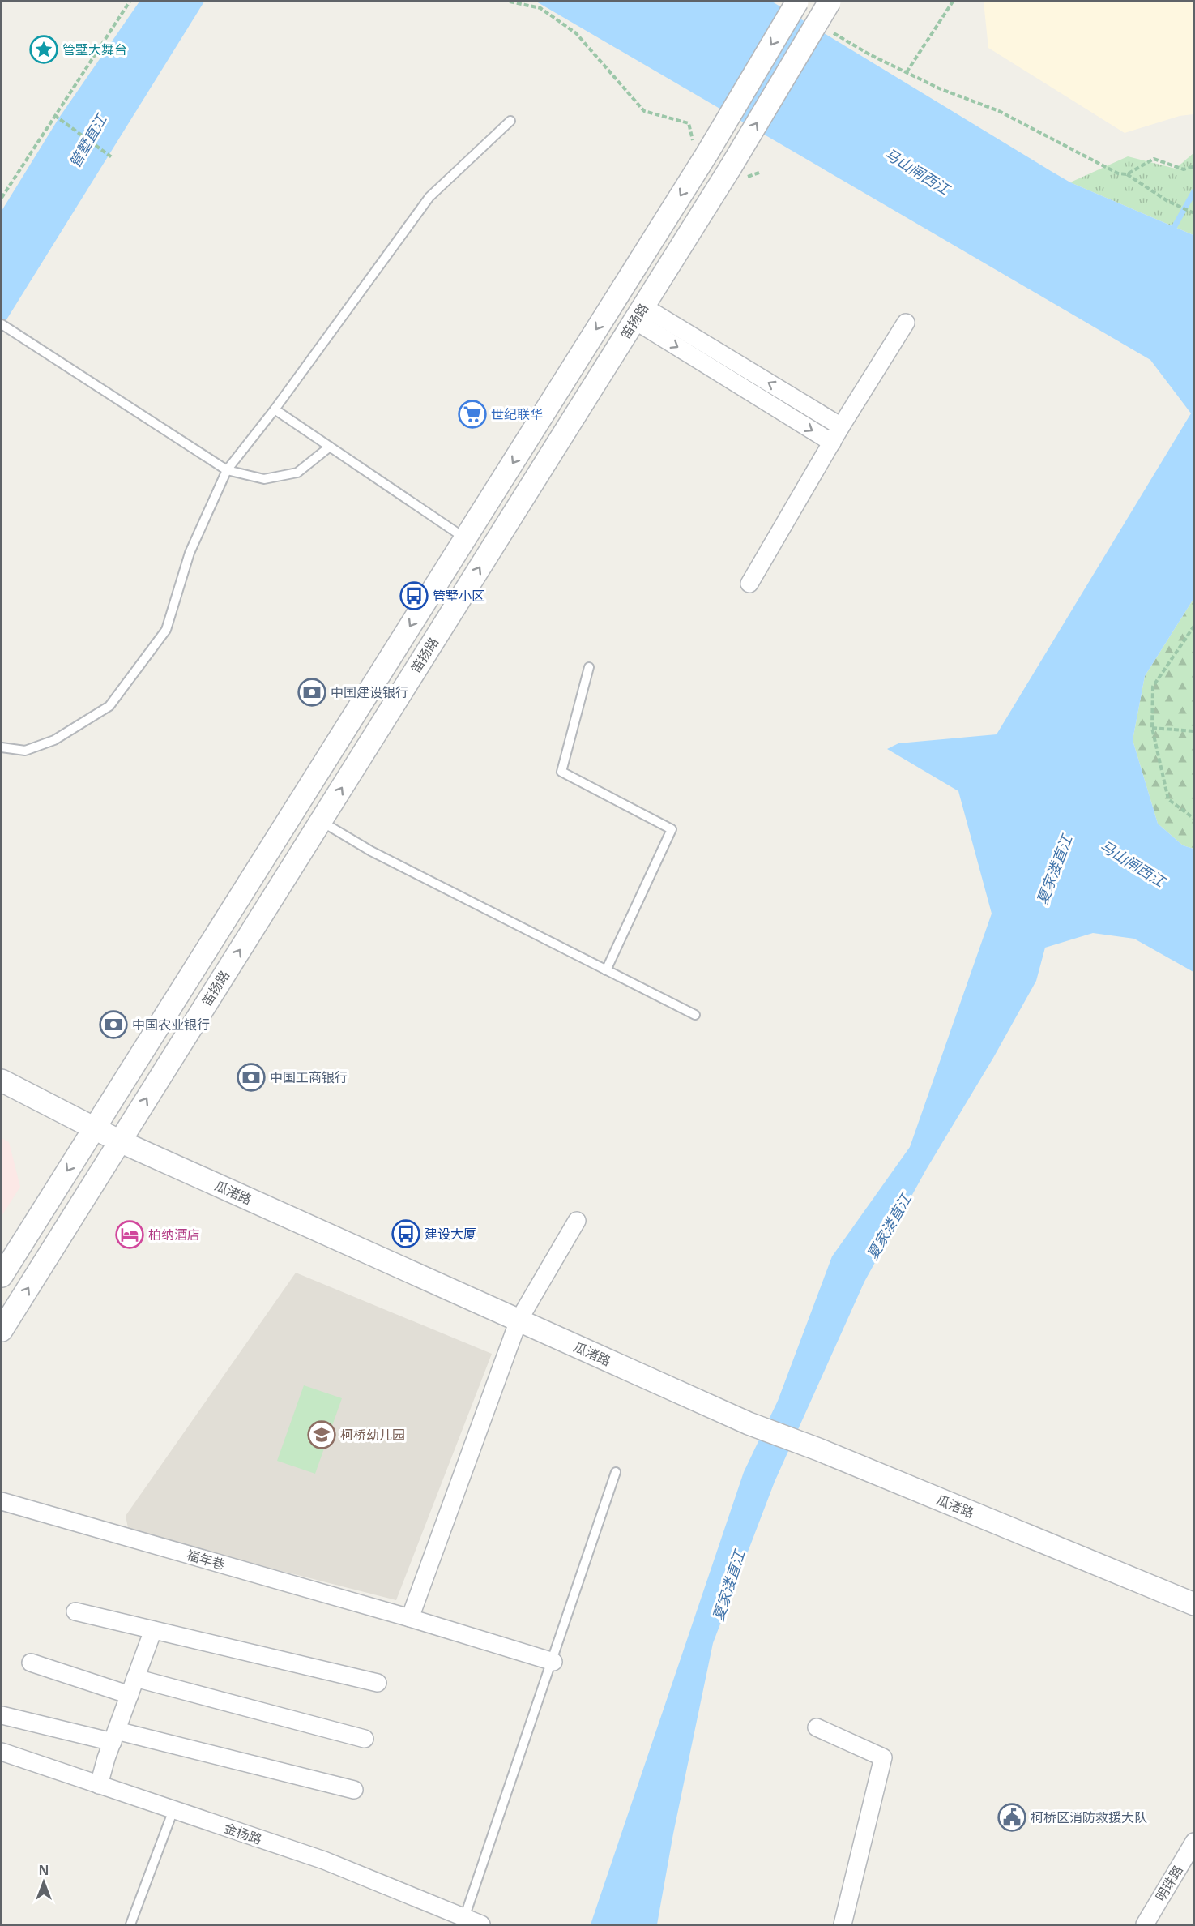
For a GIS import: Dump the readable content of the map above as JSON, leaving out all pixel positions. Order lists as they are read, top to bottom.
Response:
{
  "streets": {
    "street": [
      "笛扬路",
      "瓜渚路",
      "福年巷",
      "金杨路",
      "明珠路"
    ]
  },
  "crossings": [
    ["笛扬路", "瓜渚路"]
  ],
  "water": ["管墅直江", "马山闸西江", "夏家溇直江"],
  "places": {
    "place": ["管墅大舞台"],
    "supermarket": ["世纪联华"],
    "bus stop": ["管墅小区", "建设大厦"],
    "bank": ["中国建设银行", "中国农业银行", "中国工商银行"],
    "hotel": ["柏纳酒店"],
    "school or university": ["柯桥幼儿园"],
    "public building": ["柯桥区消防救援大队"]
  },
  "north": "top"
}
